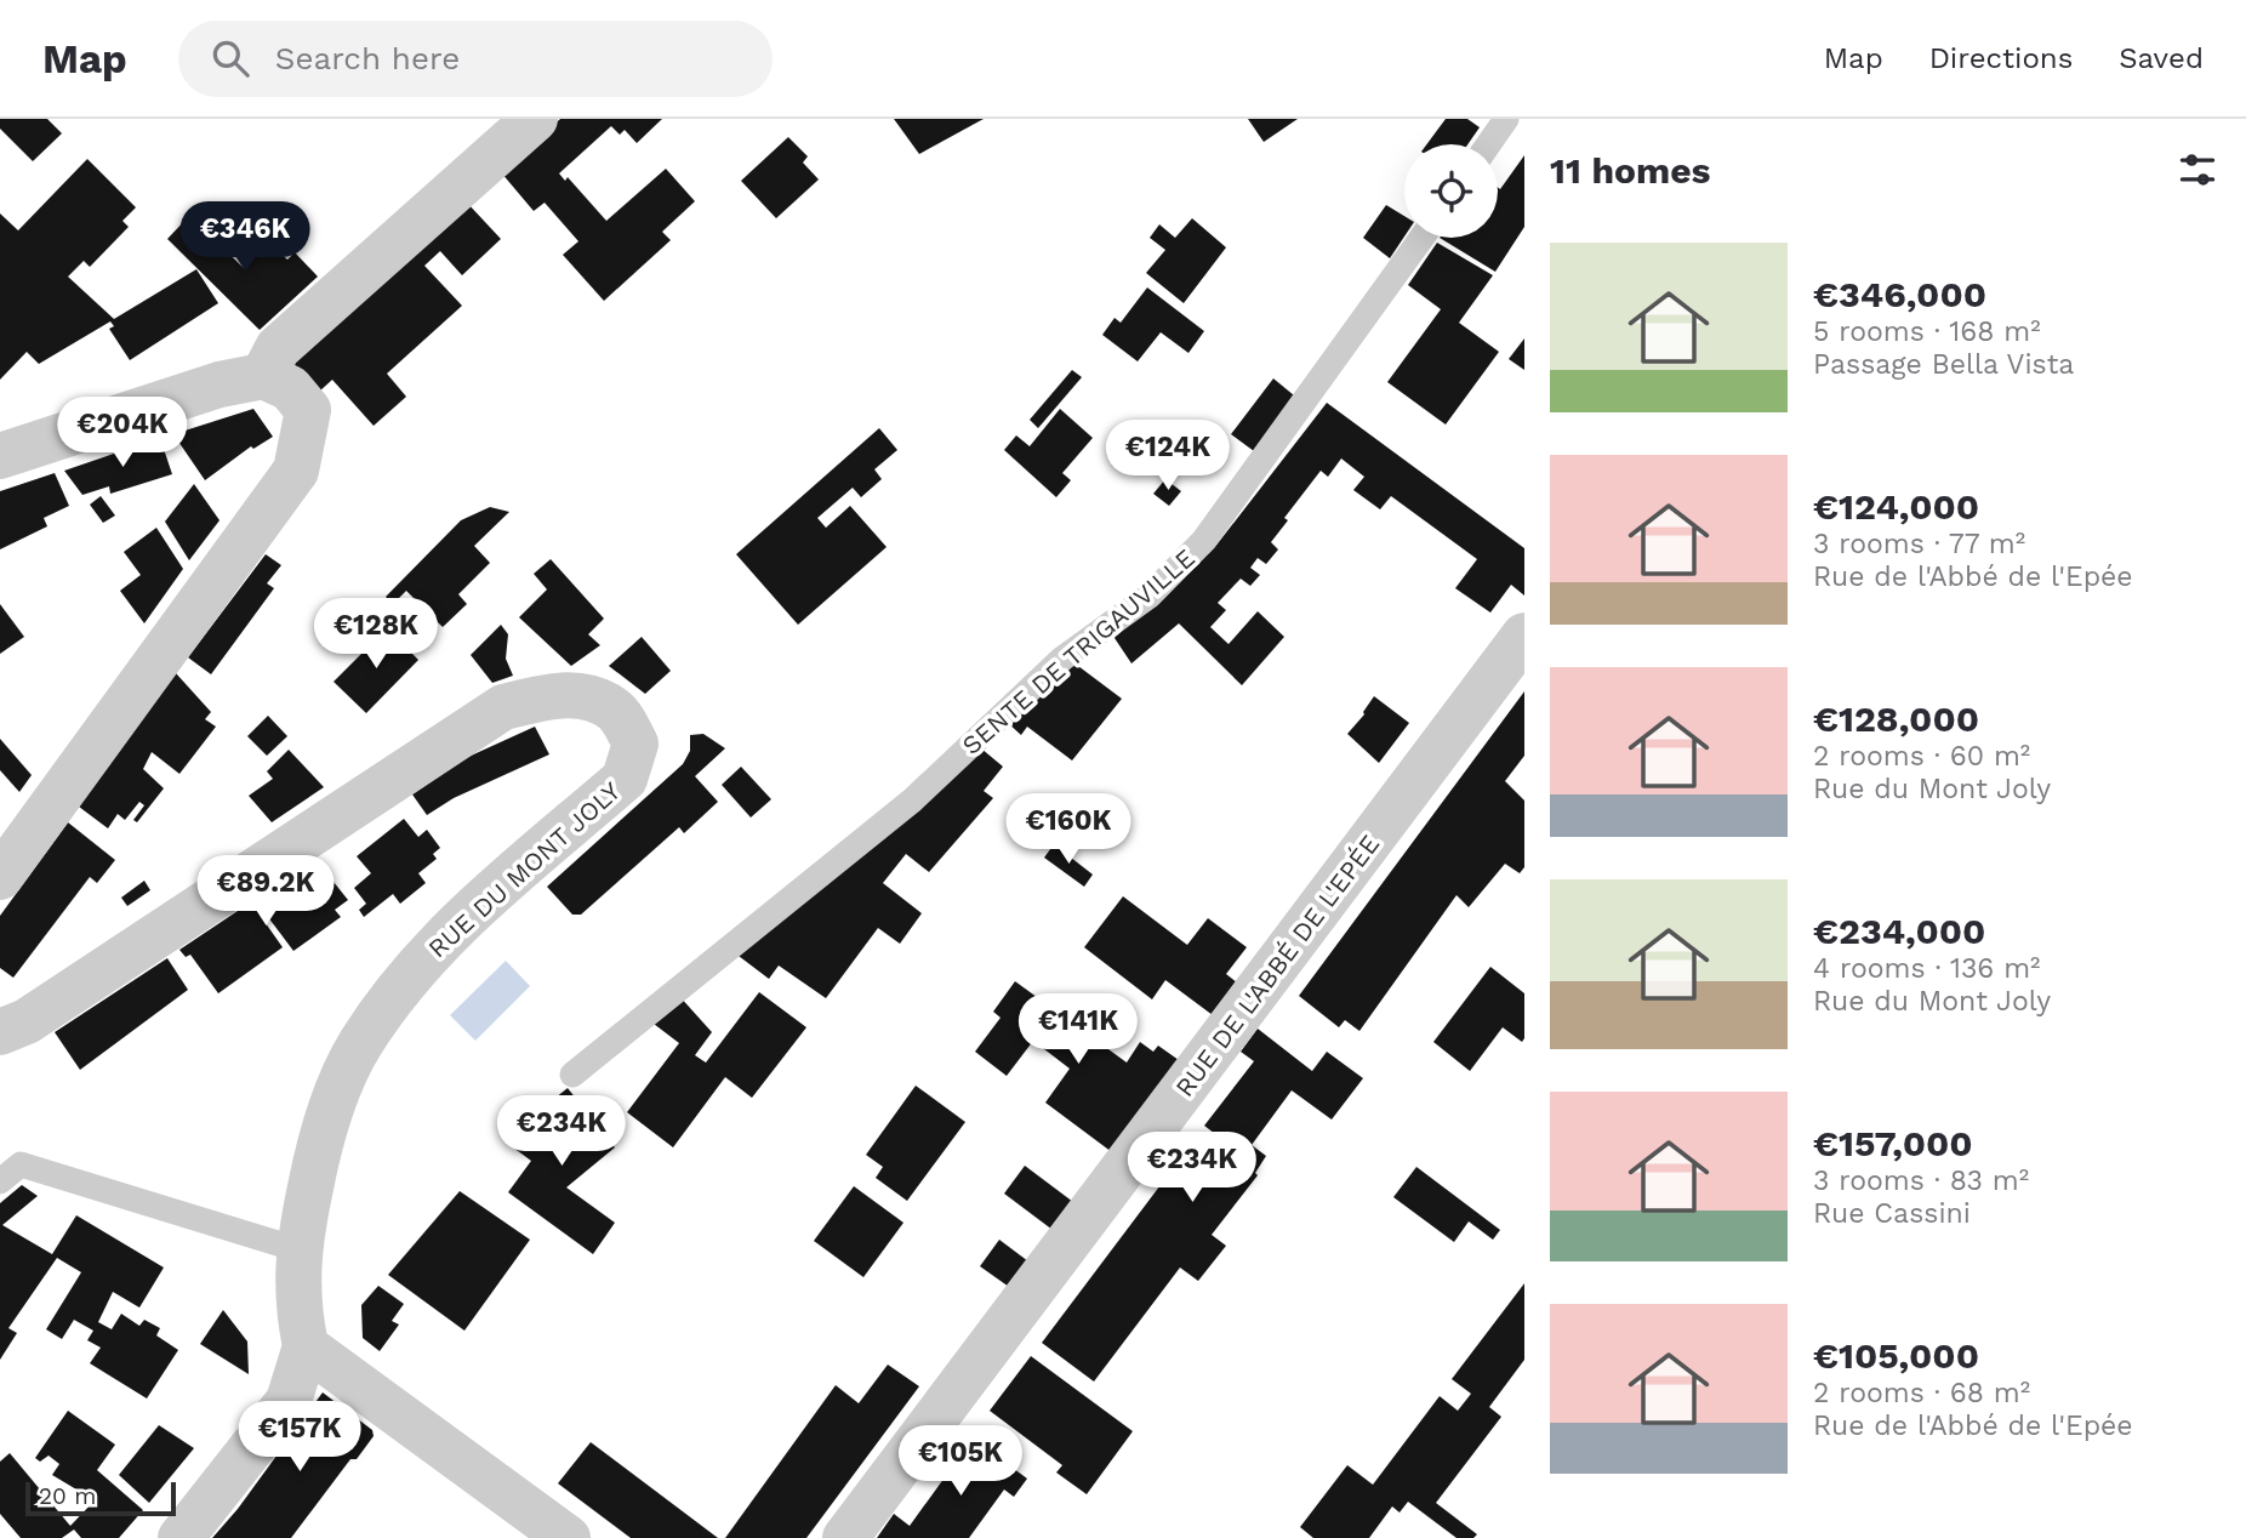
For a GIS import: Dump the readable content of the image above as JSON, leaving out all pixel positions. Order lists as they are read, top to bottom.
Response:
{
  "streets": {
    "street": ["RUE DU MONT JOLY", "RUE DE L'ABBÉ DE L'EPÉE"],
    "lane": ["SENTE DE TRIGAUVILLE"]
  },
  "scale_bar": "20 m",
  "page": {
    "header": "Map",
    "search": "Search here",
    "nav": ["Map", "Directions", "Saved"],
    "heading": "11 homes",
    "price": [
      "€346K",
      "€204K",
      "€124K",
      "€128K",
      "€160K",
      "€89.2K",
      "€141K",
      "€234K",
      "€234K",
      "€157K",
      "€105K"
    ],
    "list": [
      {
        "name": "€346,000",
        "note": "5 rooms · 168 m² · Passage Bella Vista"
      },
      {
        "name": "€124,000",
        "note": "3 rooms · 77 m² · Rue de l'Abbé de l'Epée"
      },
      {
        "name": "€128,000",
        "note": "2 rooms · 60 m² · Rue du Mont Joly"
      },
      {
        "name": "€234,000",
        "note": "4 rooms · 136 m² · Rue du Mont Joly"
      },
      {
        "name": "€157,000",
        "note": "3 rooms · 83 m² · Rue Cassini"
      },
      {
        "name": "€105,000",
        "note": "2 rooms · 68 m² · Rue de l'Abbé de l'Epée"
      }
    ],
    "scale": "20 m"
  }
}
